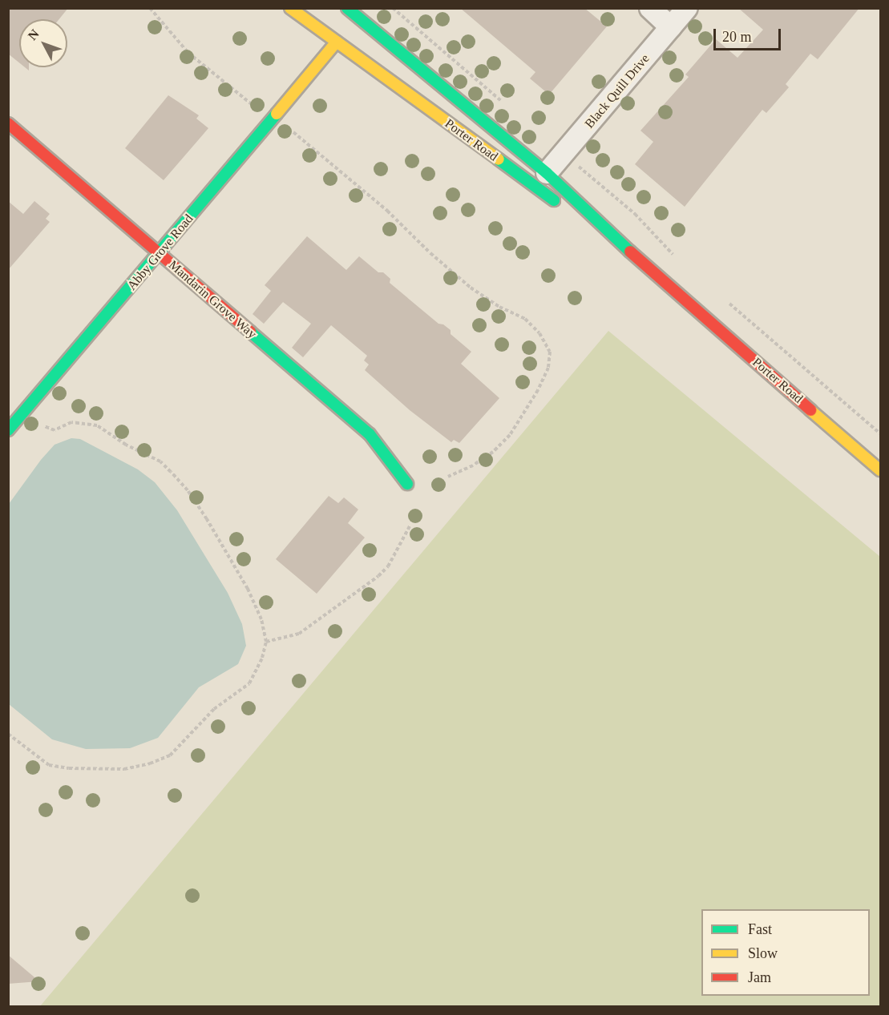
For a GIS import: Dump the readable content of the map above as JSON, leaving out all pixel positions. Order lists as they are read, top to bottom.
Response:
{
  "streets": {
    "main road": ["Porter Road", "Abby Grove Road", "Mandarin Grove Way"],
    "street": ["Black Quill Drive"]
  },
  "crossings": [
    ["Black Quill Drive", "Porter Road"],
    ["Porter Road", "Abby Grove Road"],
    ["Abby Grove Road", "Mandarin Grove Way"]
  ],
  "legend": ["Fast", "Slow", "Jam"],
  "scale_bar": "20 m",
  "north": "top left"
}
